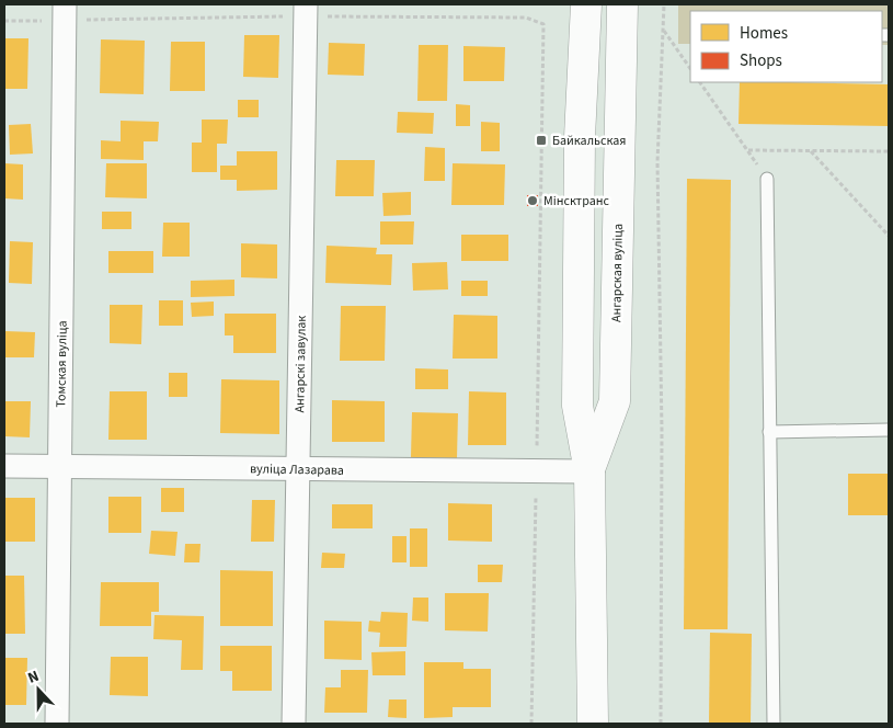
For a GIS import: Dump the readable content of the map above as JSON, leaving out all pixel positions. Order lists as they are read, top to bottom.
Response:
{
  "streets": {
    "main road": ["Ангарская вуліца"],
    "street": ["Томская вуліца", "Ангарскі завулак", "вуліца Лазарава"]
  },
  "crossings": [
    ["Ангарская вуліца", "вуліца Лазарава"],
    ["Томская вуліца", "вуліца Лазарава"],
    ["Ангарскі завулак", "вуліца Лазарава"]
  ],
  "places": {
    "transit": ["Байкальская"],
    "other": ["Мінсктранс"]
  },
  "legend": ["Homes", "Shops"],
  "north": "top"
}
